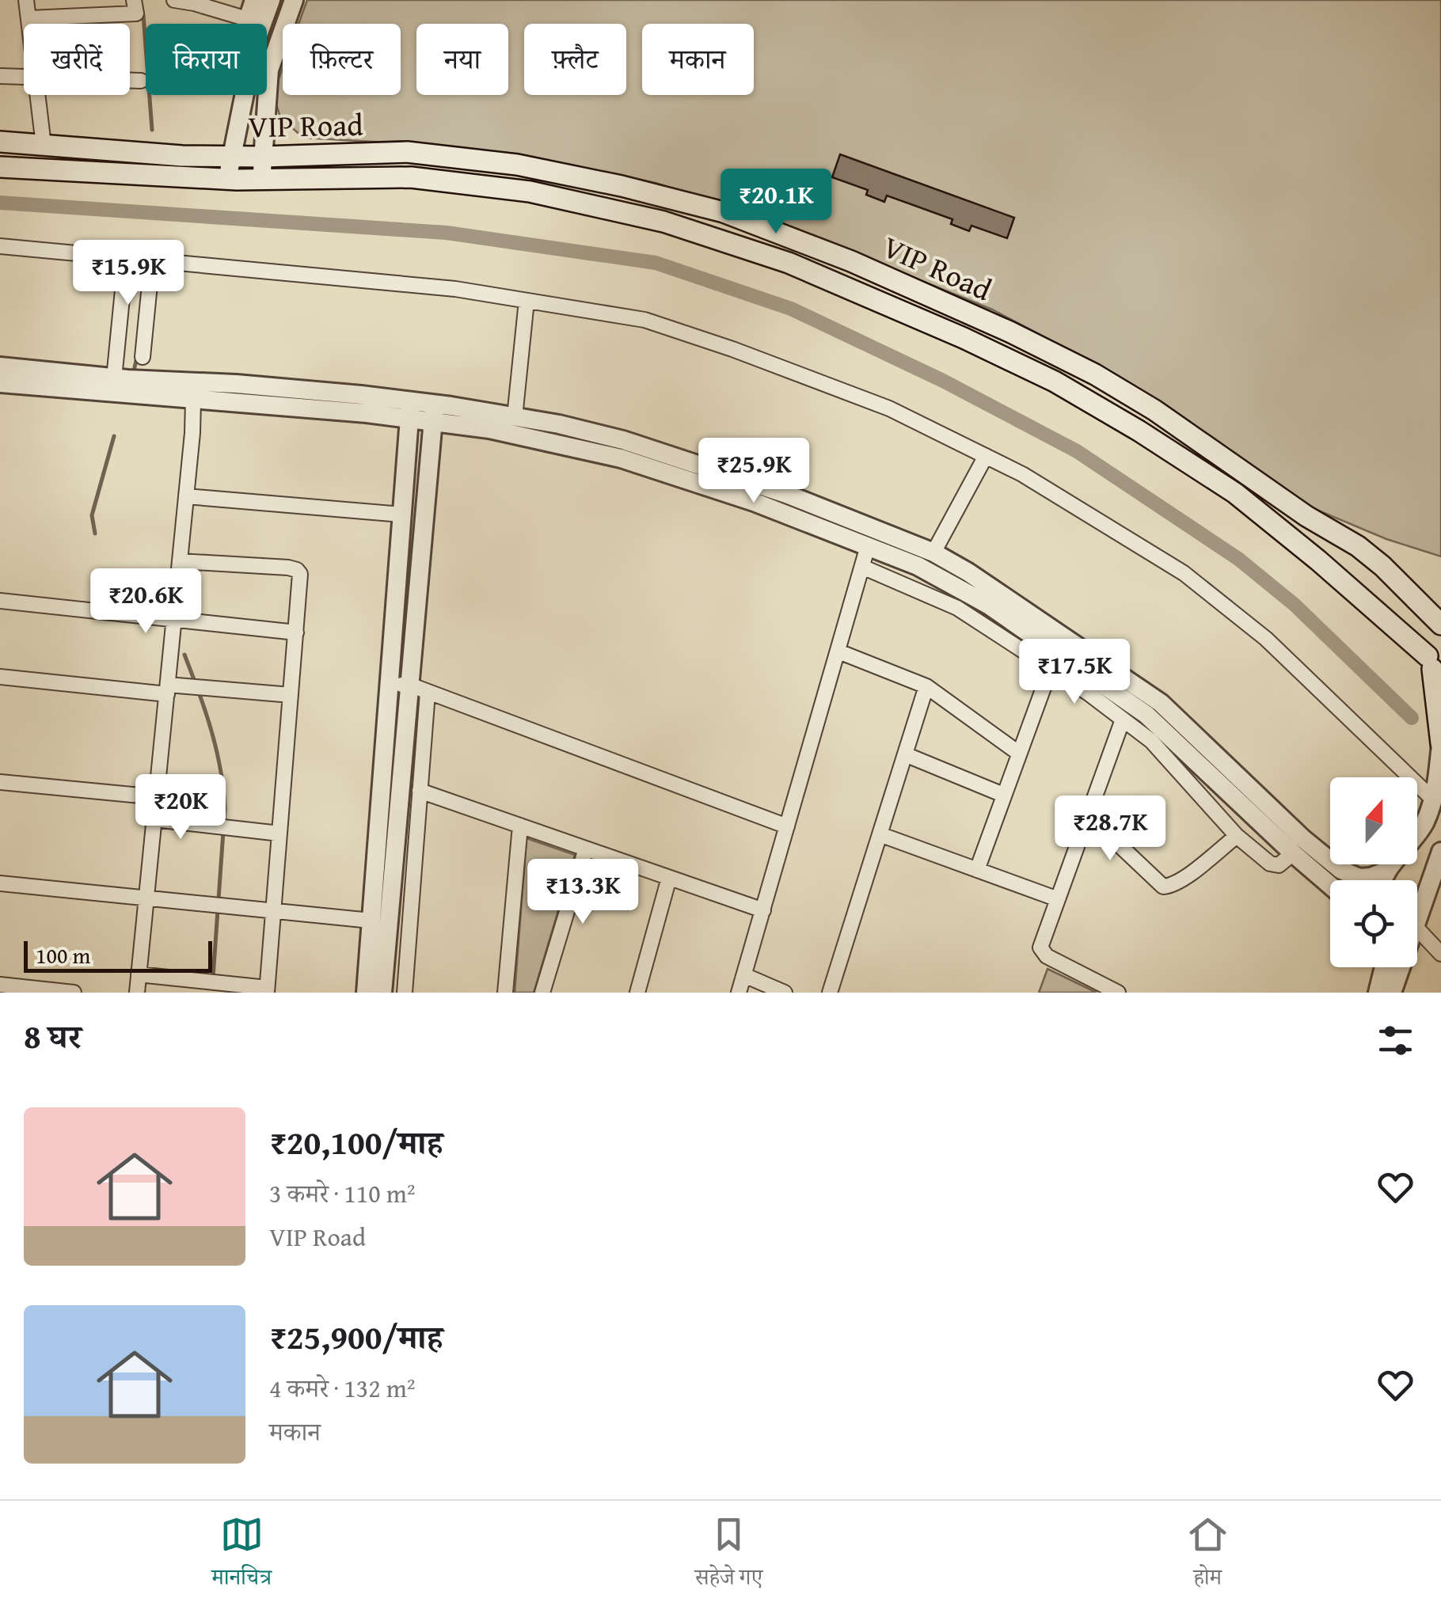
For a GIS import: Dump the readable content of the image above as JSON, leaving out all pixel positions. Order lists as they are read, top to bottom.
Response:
{
  "streets": {
    "main road": ["VIP Road"]
  },
  "scale_bar": "100 m",
  "north": "top",
  "page": {
    "chip": [
      "खरीदें",
      "किराया",
      "फ़िल्टर",
      "नया",
      "फ़्लैट",
      "मकान"
    ],
    "price": [
      "₹20.1K",
      "₹15.9K",
      "₹25.9K",
      "₹20.6K",
      "₹17.5K",
      "₹20K",
      "₹28.7K",
      "₹13.3K"
    ],
    "scale": "100 m",
    "heading": "8 घर",
    "list": [
      {
        "name": "₹20,100/माह",
        "note": "3 कमरे · 110 m² · VIP Road"
      },
      {
        "name": "₹25,900/माह",
        "note": "4 कमरे · 132 m² · मकान"
      }
    ],
    "tabs": ["मानचित्र", "सहेजे गए", "होम"]
  }
}
